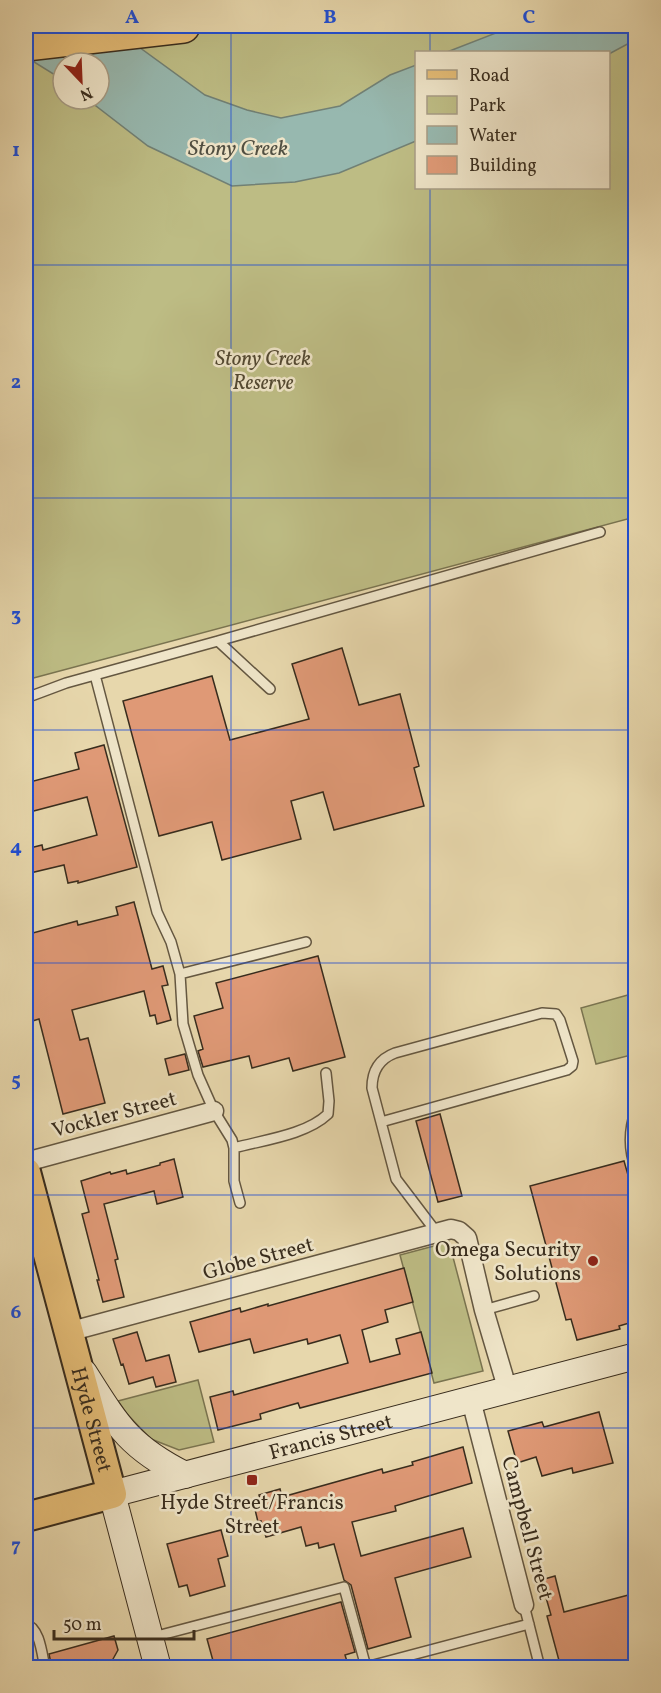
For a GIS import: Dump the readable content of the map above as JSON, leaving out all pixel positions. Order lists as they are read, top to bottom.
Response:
{
  "streets": {
    "main road": ["Hyde Street", "Francis Street"],
    "street": ["Vockler Street", "Globe Street", "Campbell Street"]
  },
  "crossings": [
    ["Globe Street", "Hyde Street"],
    ["Hyde Street", "Francis Street"],
    ["Francis Street", "Campbell Street"]
  ],
  "water": ["Stony Creek"],
  "parks": ["Stony Creek Reserve"],
  "places": {
    "other": ["Omega Security Solutions"],
    "transit": ["Hyde Street/Francis Street"]
  },
  "legend": [
    "Road",
    "Park",
    "Water",
    "Building"
  ],
  "scale_bar": "50 m",
  "north": "bottom right",
  "grid": {
    "columns": ["A", "B", "C"],
    "rows": [
      "1",
      "2",
      "3",
      "4",
      "5",
      "6",
      "7"
    ]
  }
}
